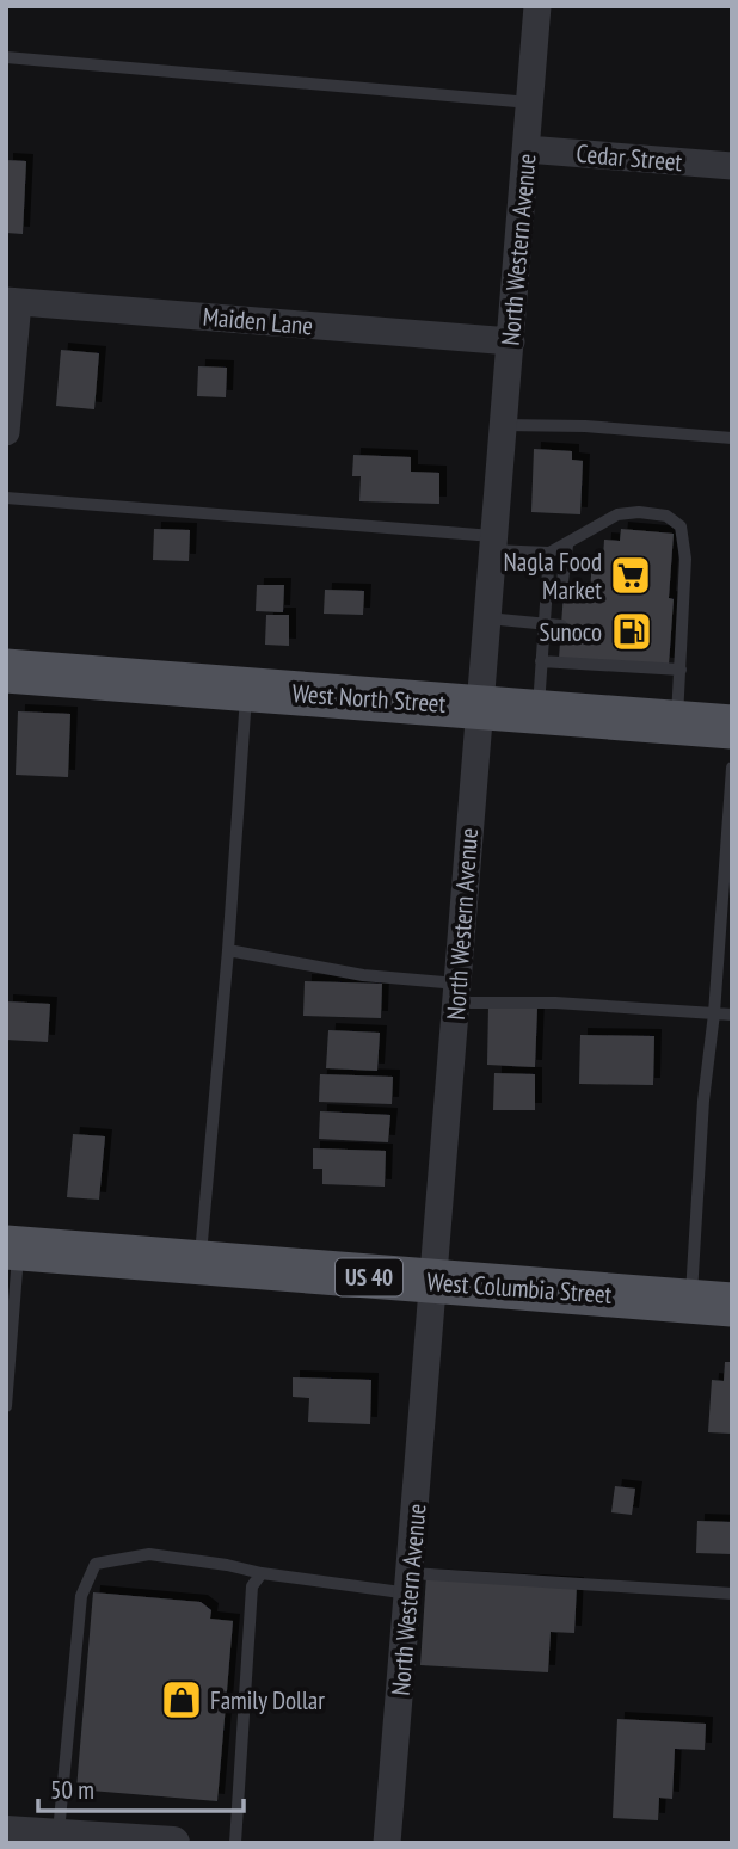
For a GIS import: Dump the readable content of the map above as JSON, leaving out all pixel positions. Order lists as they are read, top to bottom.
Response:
{
  "streets": {
    "main road": ["West North Street", "US 40", "West Columbia Street"],
    "street": ["Cedar Street", "North Western Avenue", "Maiden Lane"]
  },
  "crossings": [
    ["Cedar Street", "North Western Avenue"],
    ["North Western Avenue", "Maiden Lane"],
    ["North Western Avenue", "West North Street"],
    ["North Western Avenue", "West Columbia Street"]
  ],
  "places": {
    "supermarket": ["Nagla Food Market"],
    "fuel station": ["Sunoco"],
    "shop": ["Family Dollar"]
  },
  "scale_bar": "50 m"
}
